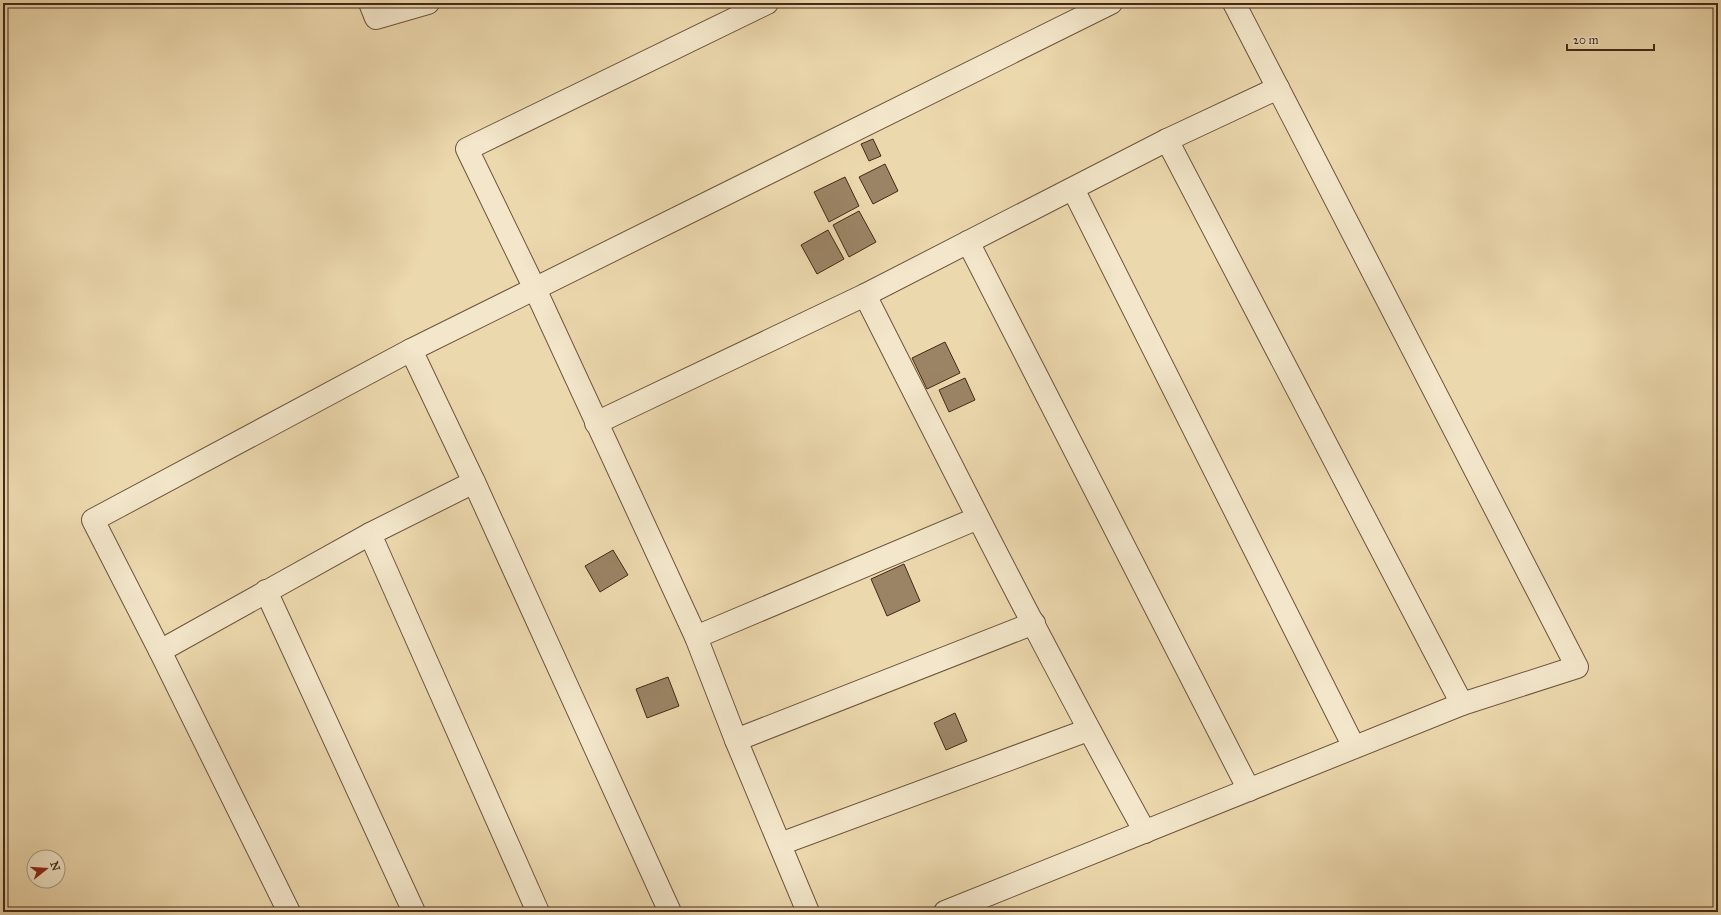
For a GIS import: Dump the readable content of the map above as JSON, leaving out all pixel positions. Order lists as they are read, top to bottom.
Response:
{
  "scale_bar": "20 m",
  "north": "right"
}
